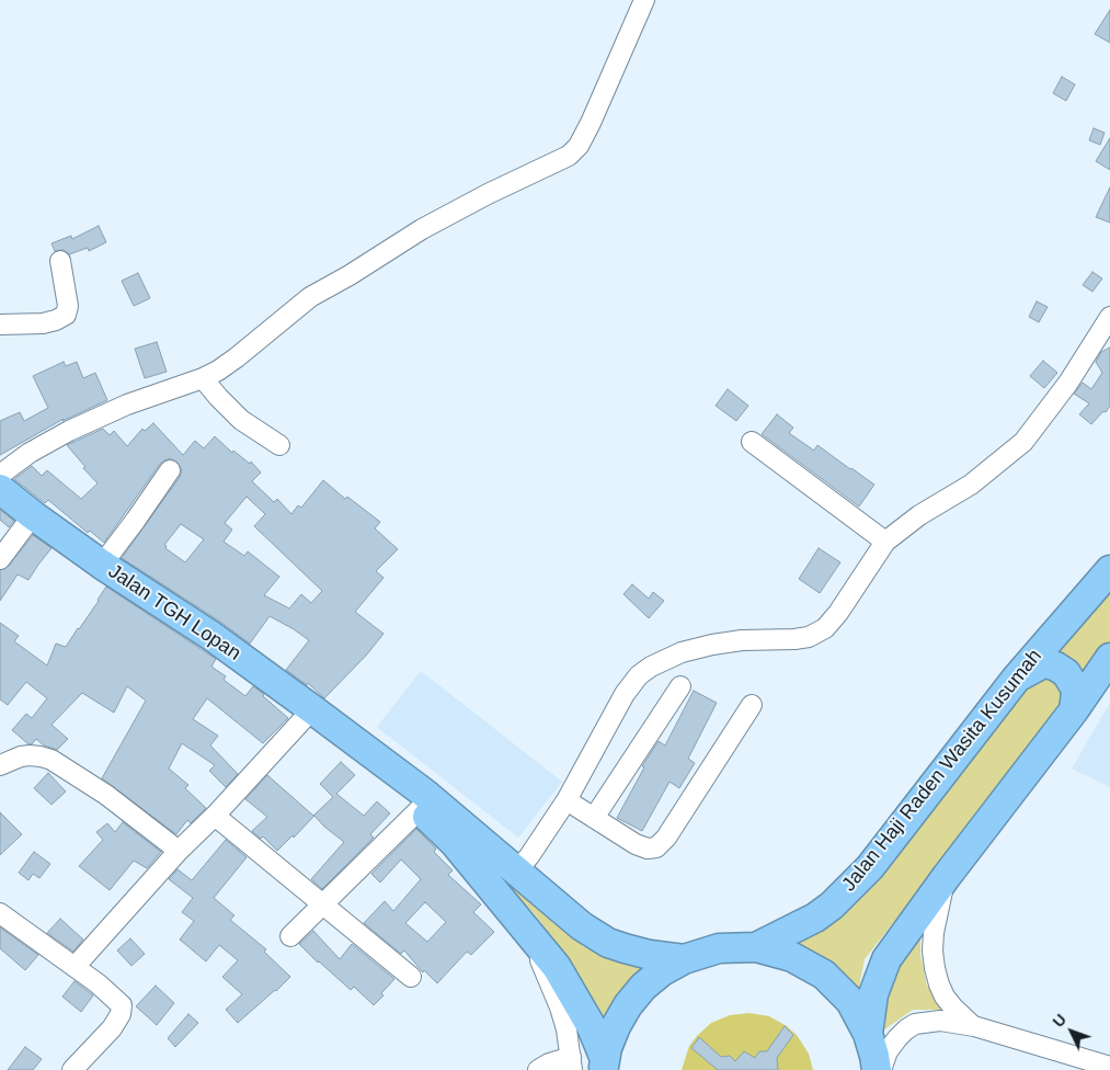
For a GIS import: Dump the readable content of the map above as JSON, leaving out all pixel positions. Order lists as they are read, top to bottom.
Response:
{
  "streets": {
    "highway": ["Jalan TGH Lopan", "Jalan Haji Raden Wasita Kusumah"]
  },
  "north": "top left"
}
